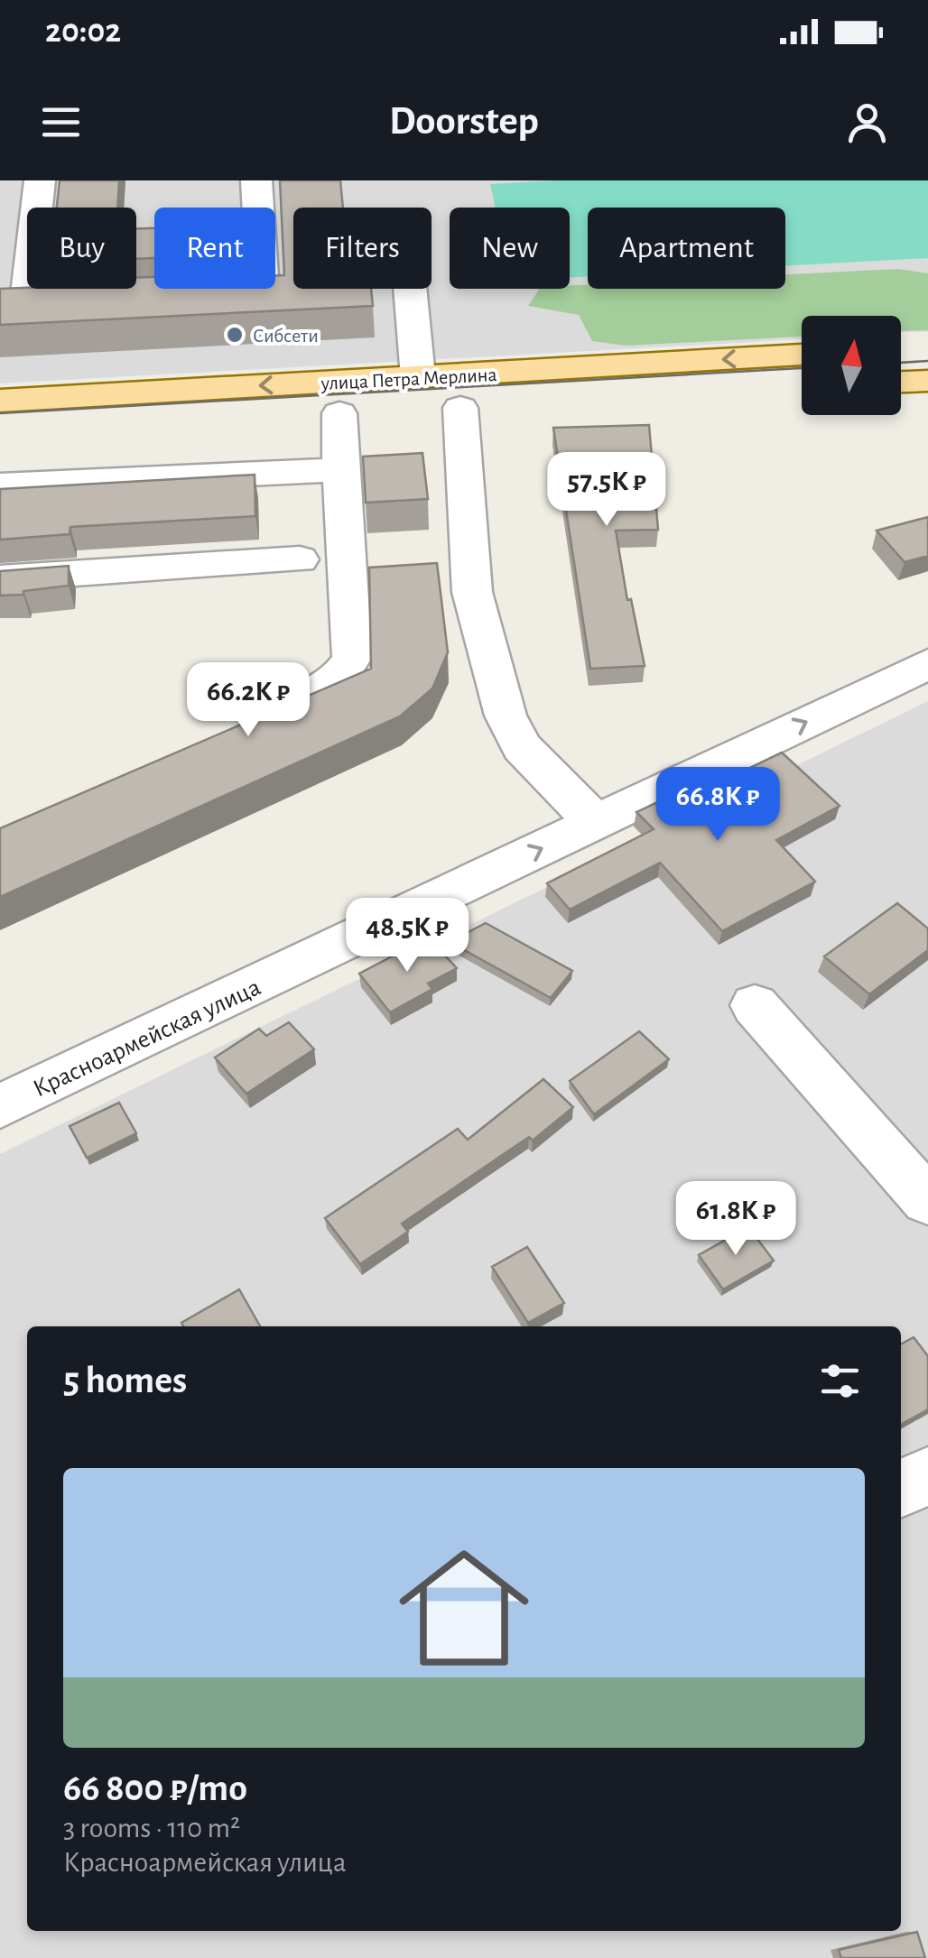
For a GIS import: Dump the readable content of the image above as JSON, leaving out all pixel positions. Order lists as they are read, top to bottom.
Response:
{
  "streets": {
    "main road": ["улица Петра Мерлина"],
    "street": ["Красноармейская улица"]
  },
  "one_way": ["Красноармейская улица"],
  "places": ["Сибсети"],
  "north": "top",
  "page": {
    "status": "20:02",
    "header": "Doorstep",
    "chip": [
      "Buy",
      "Rent",
      "Filters",
      "New",
      "Apartment"
    ],
    "price": [
      "57.5K ₽",
      "66.2K ₽",
      "66.8K ₽",
      "48.5K ₽",
      "61.8K ₽"
    ],
    "heading": "5 homes",
    "list": [
      {
        "name": "66 800 ₽/mo",
        "note": "3 rooms · 110 m² · Красноармейская улица"
      }
    ]
  }
}
